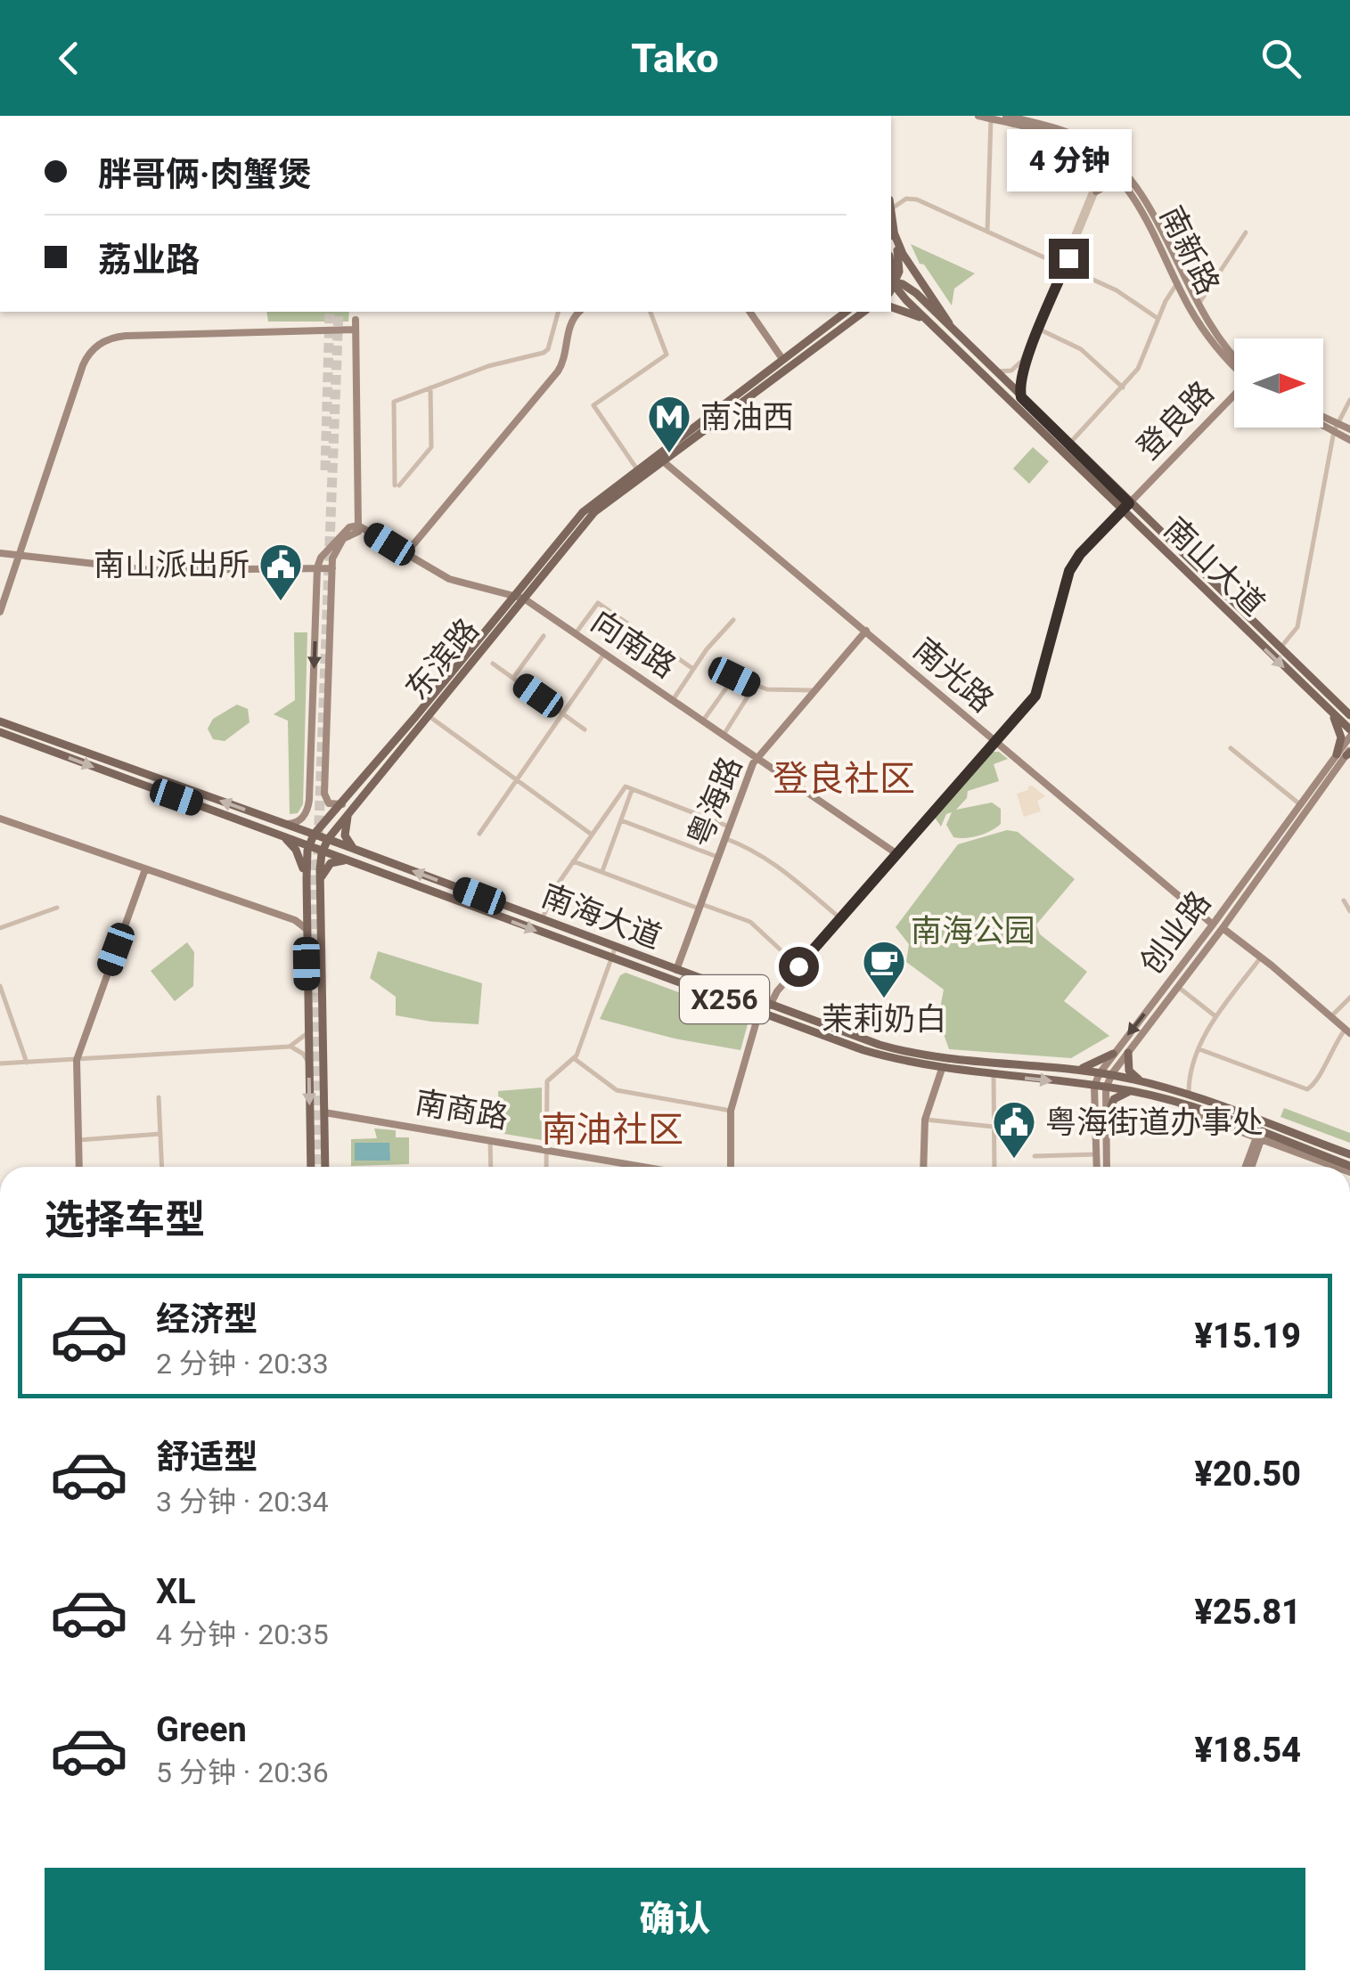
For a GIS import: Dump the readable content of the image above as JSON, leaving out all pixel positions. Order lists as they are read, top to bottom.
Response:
{
  "streets": {
    "main road": [
      "南山大道",
      "东滨路",
      "南海大道",
      "X256"
    ],
    "street": [
      "南新路",
      "登良路",
      "向南路",
      "南光路",
      "粤海路",
      "创业路",
      "南商路"
    ]
  },
  "crossings": [
    ["登良路", "南山大道"],
    ["登良路", "向南路"],
    ["登良路", "南光路"],
    ["登良路", "南海大道"],
    ["向南路", "东滨路"],
    ["向南路", "粤海路"],
    ["东滨路", "南光路"],
    ["东滨路", "南海大道"],
    ["东滨路", "南商路"],
    ["南光路", "粤海路"],
    ["南光路", "创业路"],
    ["粤海路", "南海大道"],
    ["南海大道", "创业路"]
  ],
  "districts": ["登良社区", "南油社区"],
  "parks": ["南海公园"],
  "places": {
    "metro station": ["南油西"],
    "public building": ["南山派出所", "粤海街道办事处"],
    "cafe": ["茉莉奶白"]
  },
  "north": "right",
  "page": {
    "header": "Tako",
    "banner": ["胖哥俩·肉蟹煲", "荔业路"],
    "bubble": "4 分钟",
    "heading": "选择车型",
    "list": [
      {
        "name": "经济型",
        "note": "2 分钟 · 20:33",
        "value": "¥15.19"
      },
      {
        "name": "舒适型",
        "note": "3 分钟 · 20:34",
        "value": "¥20.50"
      },
      {
        "name": "XL",
        "note": "4 分钟 · 20:35",
        "value": "¥25.81"
      },
      {
        "name": "Green",
        "note": "5 分钟 · 20:36",
        "value": "¥18.54"
      }
    ],
    "buttons": "确认"
  }
}
